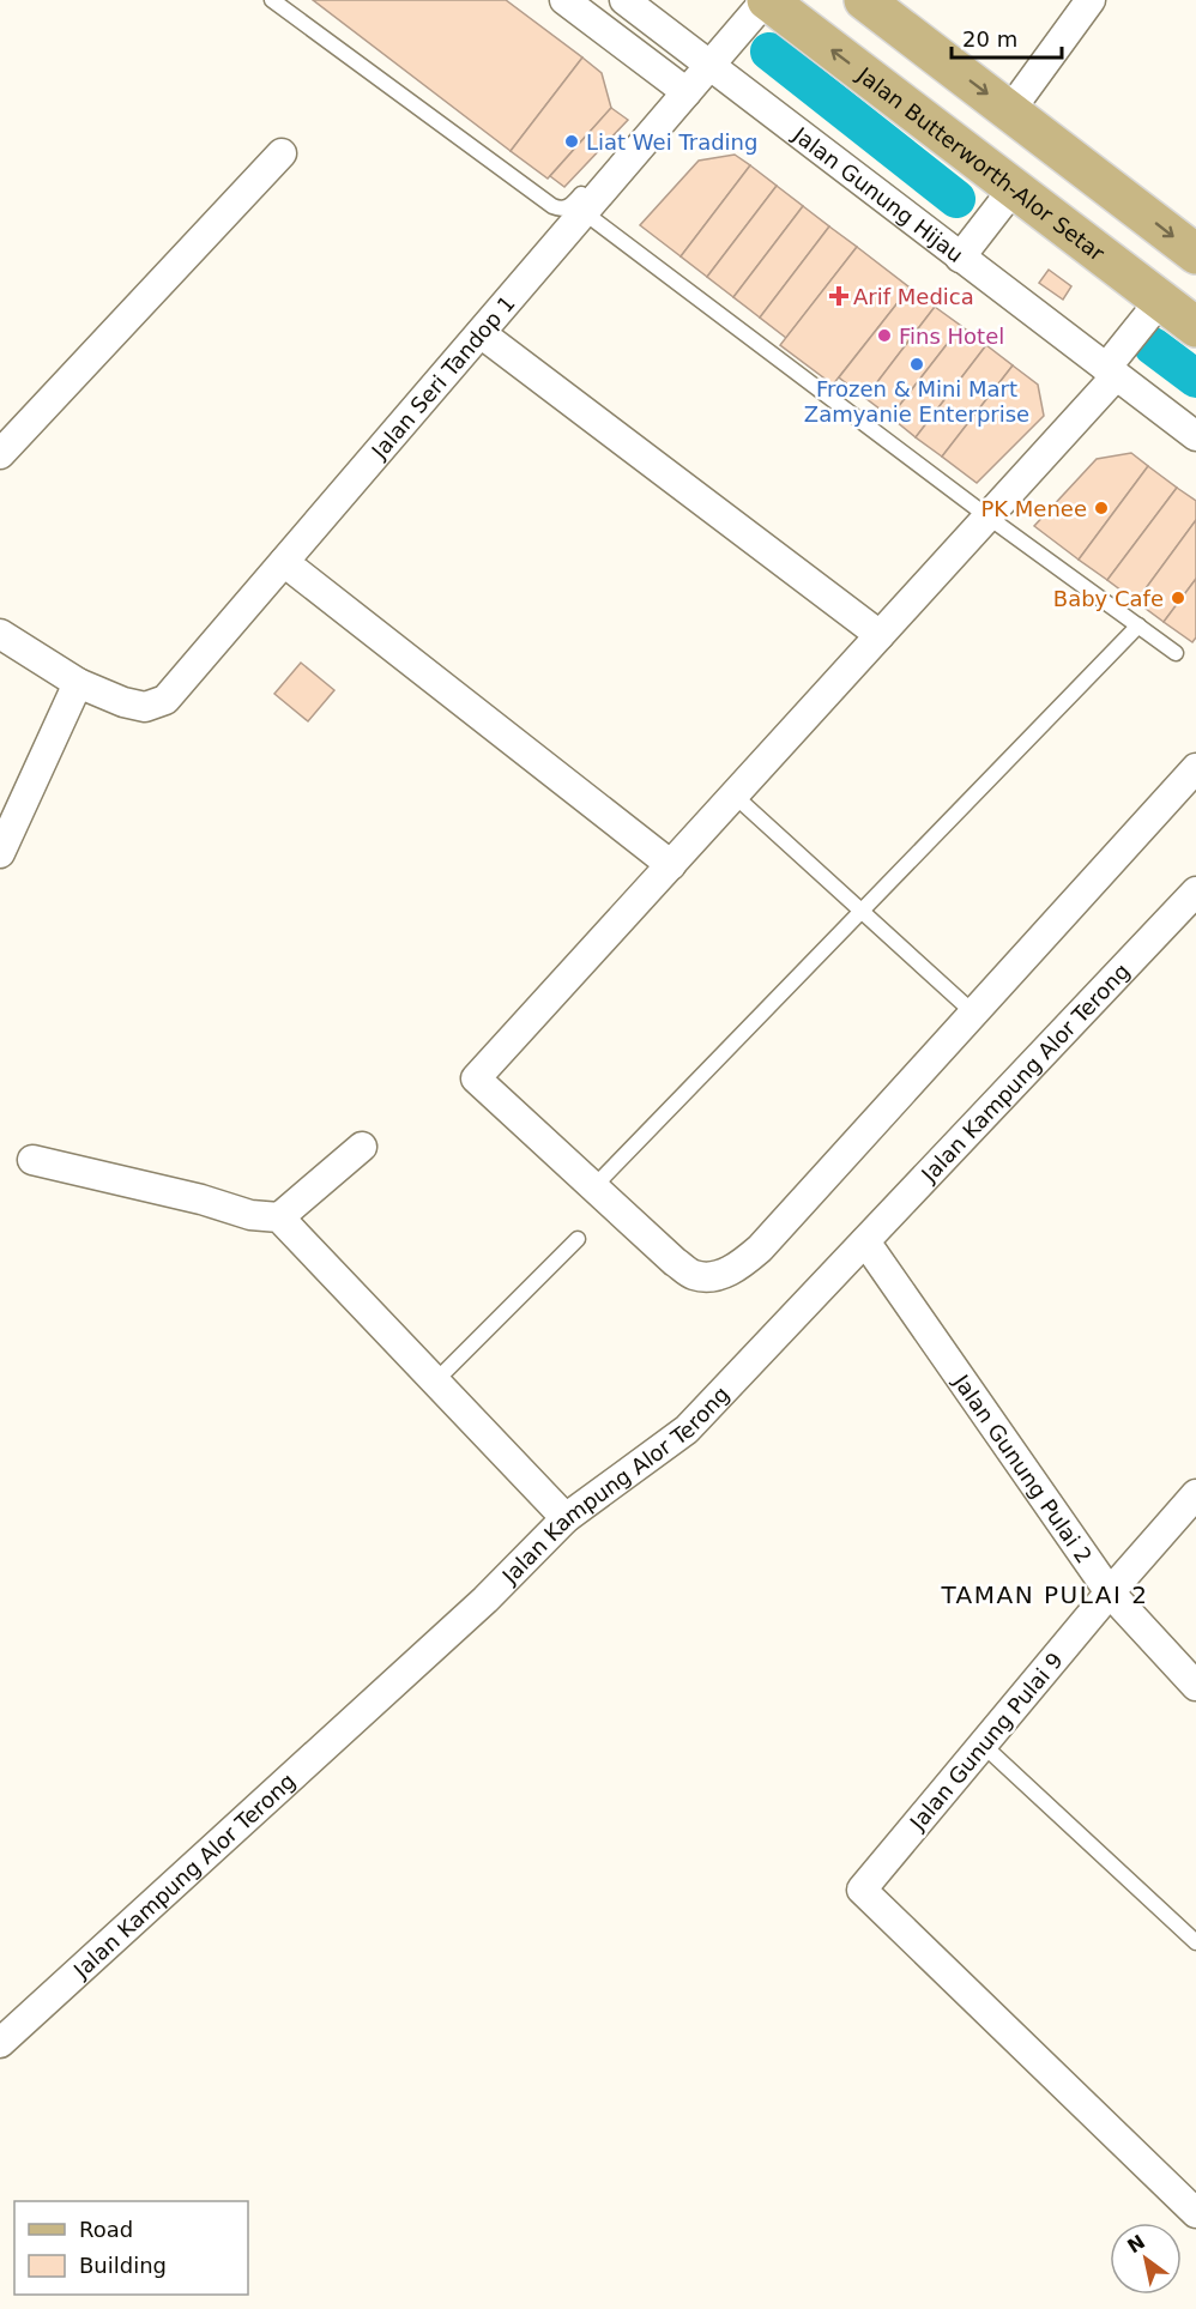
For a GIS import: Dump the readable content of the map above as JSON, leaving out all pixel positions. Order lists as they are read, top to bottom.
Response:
{
  "streets": {
    "main road": ["Jalan Butterworth-Alor Setar"],
    "street": [
      "Jalan Gunung Hijau",
      "Jalan Seri Tandop 1",
      "Jalan Kampung Alor Terong",
      "Jalan Gunung Pulai 2",
      "Jalan Gunung Pulai 9"
    ]
  },
  "crossings": [
    ["Jalan Butterworth-Alor Setar", "Jalan Seri Tandop 1"],
    ["Jalan Gunung Hijau", "Jalan Seri Tandop 1"],
    ["Jalan Kampung Alor Terong", "Jalan Gunung Pulai 2"],
    ["Jalan Gunung Pulai 2", "Jalan Gunung Pulai 9"]
  ],
  "districts": ["TAMAN PULAI 2"],
  "places": {
    "other": [
      "Liat Wei Trading",
      "Fins Hotel",
      "Frozen & Mini Mart Zamyanie Enterprise",
      "PK Menee",
      "Baby Cafe"
    ],
    "health": ["Arif Medica"]
  },
  "legend": ["Road", "Building"],
  "scale_bar": "20 m",
  "north": "top left"
}
